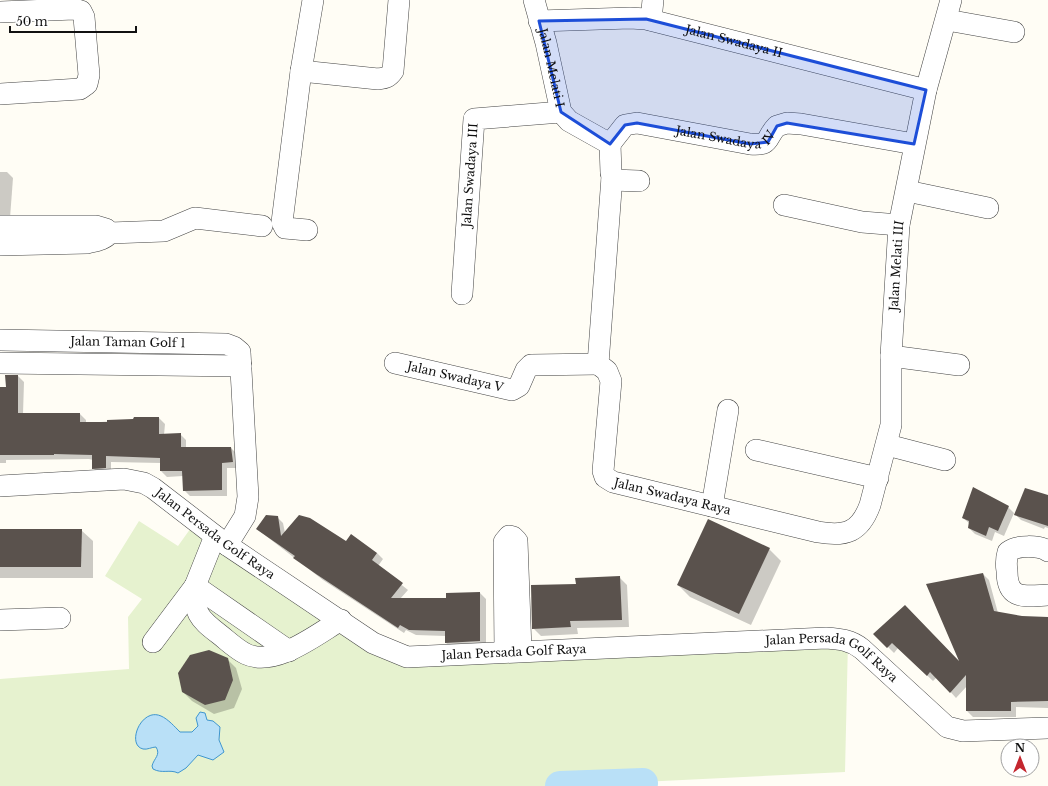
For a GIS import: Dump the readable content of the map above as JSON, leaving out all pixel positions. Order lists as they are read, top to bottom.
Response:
{
  "streets": {
    "street": [
      "Jalan Swadaya II",
      "Jalan Melati I",
      "Jalan Swadaya IV",
      "Jalan Swadaya III",
      "Jalan Melati III",
      "Jalan Taman Golf 1",
      "Jalan Swadaya V",
      "Jalan Swadaya Raya",
      "Jalan Persada Golf Raya"
    ]
  },
  "crossings": [
    ["Jalan Swadaya II", "Jalan Melati I"],
    ["Jalan Swadaya II", "Jalan Melati III"],
    ["Jalan Melati I", "Jalan Swadaya IV"],
    ["Jalan Melati I", "Jalan Swadaya III"],
    ["Jalan Swadaya IV", "Jalan Melati III"],
    ["Jalan Melati III", "Jalan Swadaya Raya"],
    ["Jalan Taman Golf 1", "Jalan Persada Golf Raya"],
    ["Jalan Swadaya V", "Jalan Swadaya Raya"]
  ],
  "scale_bar": "50 m",
  "north": "top"
}
